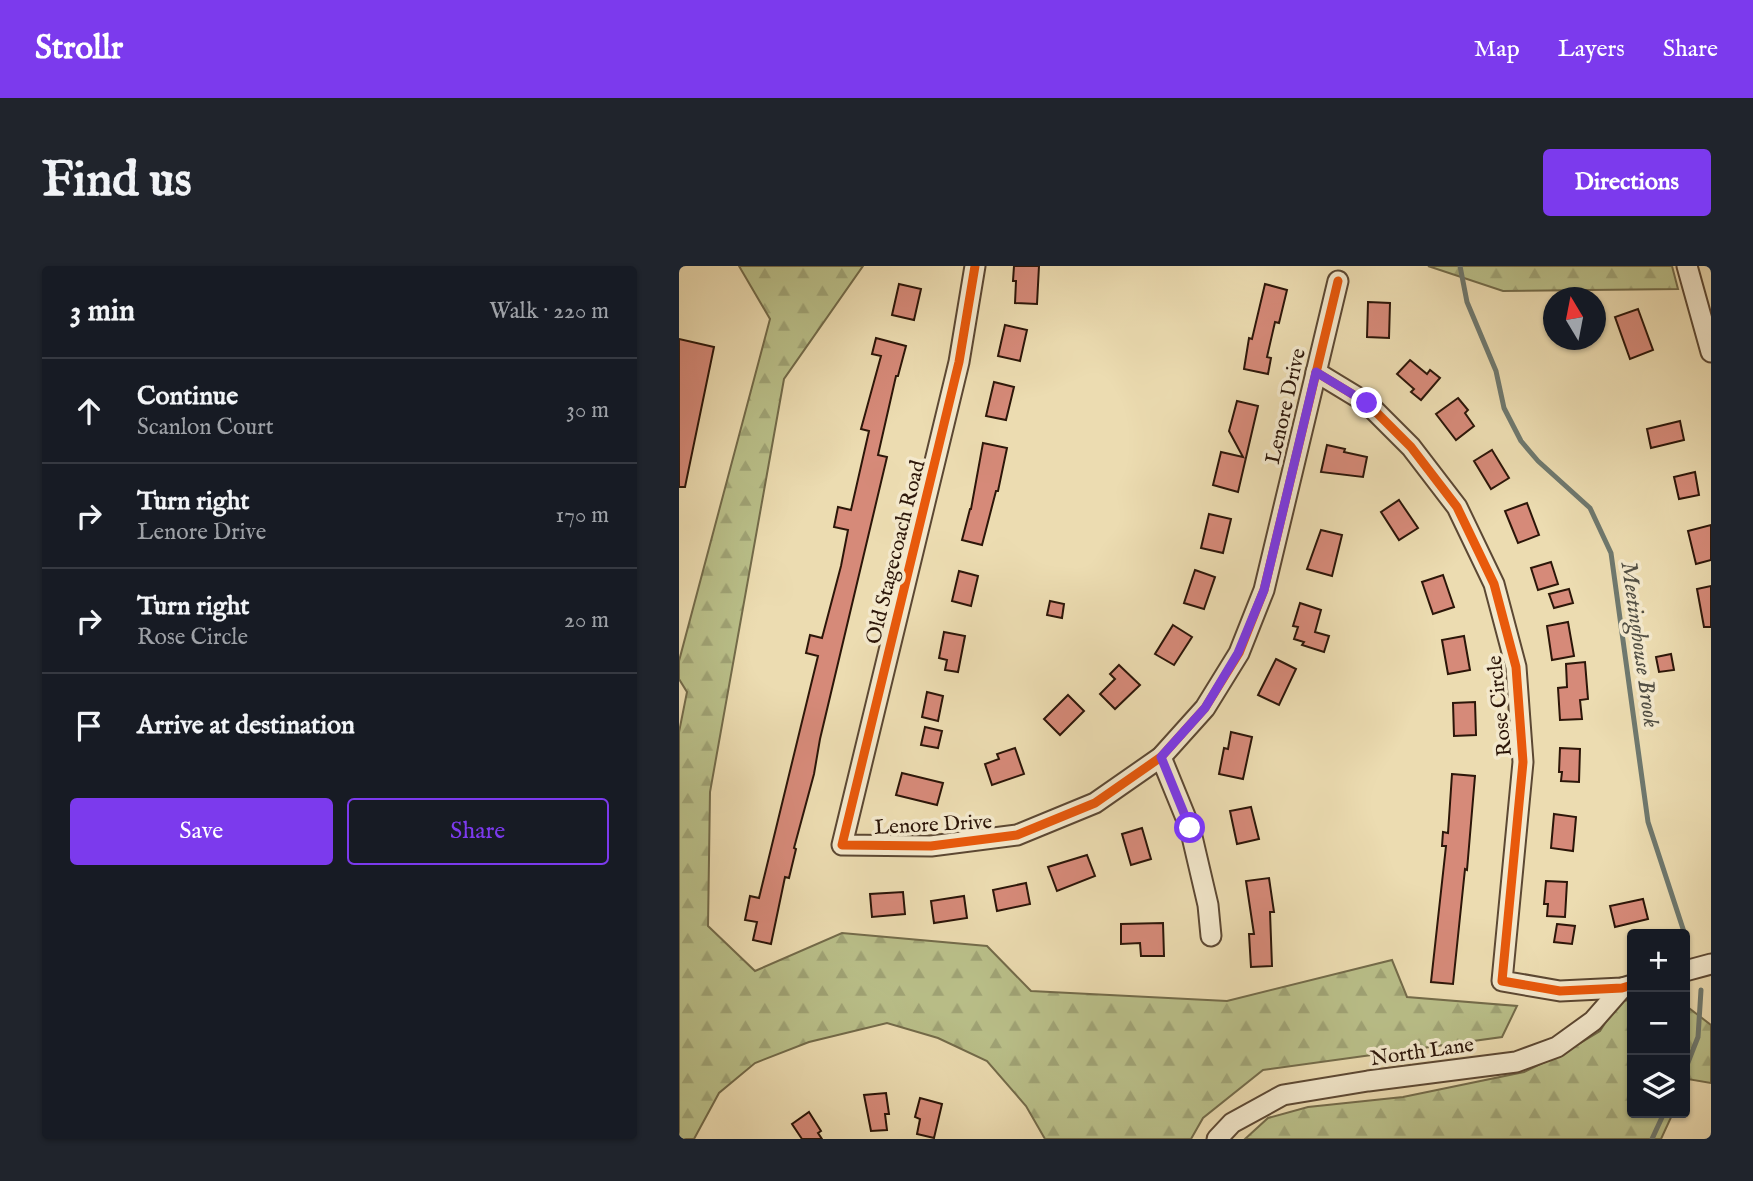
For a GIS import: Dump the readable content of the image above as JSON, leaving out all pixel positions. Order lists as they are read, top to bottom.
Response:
{
  "streets": {
    "street": [
      "Lenore Drive",
      "Old Stagecoach Road",
      "Rose Circle",
      "North Lane"
    ]
  },
  "crossings": [
    ["Lenore Drive", "Old Stagecoach Road"],
    ["Lenore Drive", "Rose Circle"],
    ["Rose Circle", "North Lane"]
  ],
  "water": ["Meetinghouse Brook"],
  "north": "top",
  "page": {
    "header": "Strollr",
    "nav": ["Map", "Layers", "Share"],
    "buttons": [
      "Directions",
      ["Save", "Share"]
    ],
    "title": "Find us",
    "heading": ["3 min", "Walk · 220 m"],
    "list": [
      ["Continue", "Scanlon Court", "30 m"],
      ["Turn right", "Lenore Drive", "170 m"],
      ["Turn right", "Rose Circle", "20 m"],
      "Arrive at destination"
    ],
    "map_buttons": ["+", "−"]
  }
}
